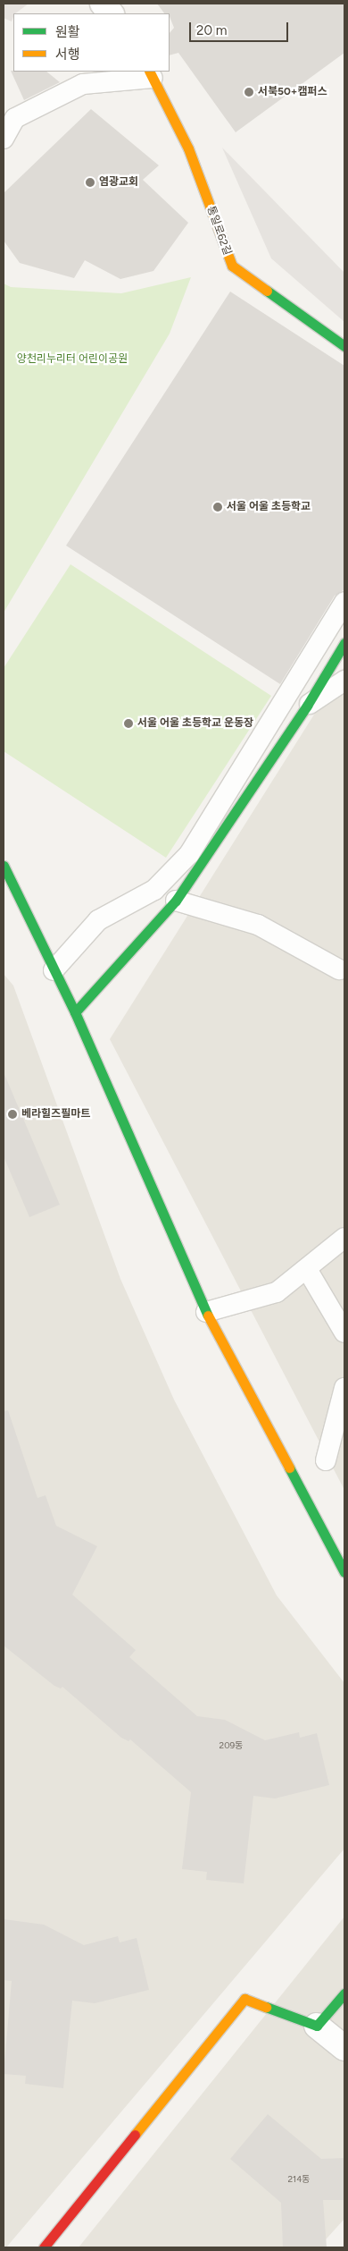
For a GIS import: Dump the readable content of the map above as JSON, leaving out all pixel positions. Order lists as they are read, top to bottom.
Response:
{
  "streets": {
    "street": ["통일로62길"]
  },
  "parks": ["양천리누리터 어린이공원"],
  "places": [
    "서북50+캠퍼스",
    "염광교회",
    "서울 어울 초등학교",
    "서울 어울 초등학교 운동장",
    "베라힐즈필마트"
  ],
  "house_numbers": ["209동", "214동"],
  "legend": ["원활", "서행"],
  "scale_bar": "20 m"
}
